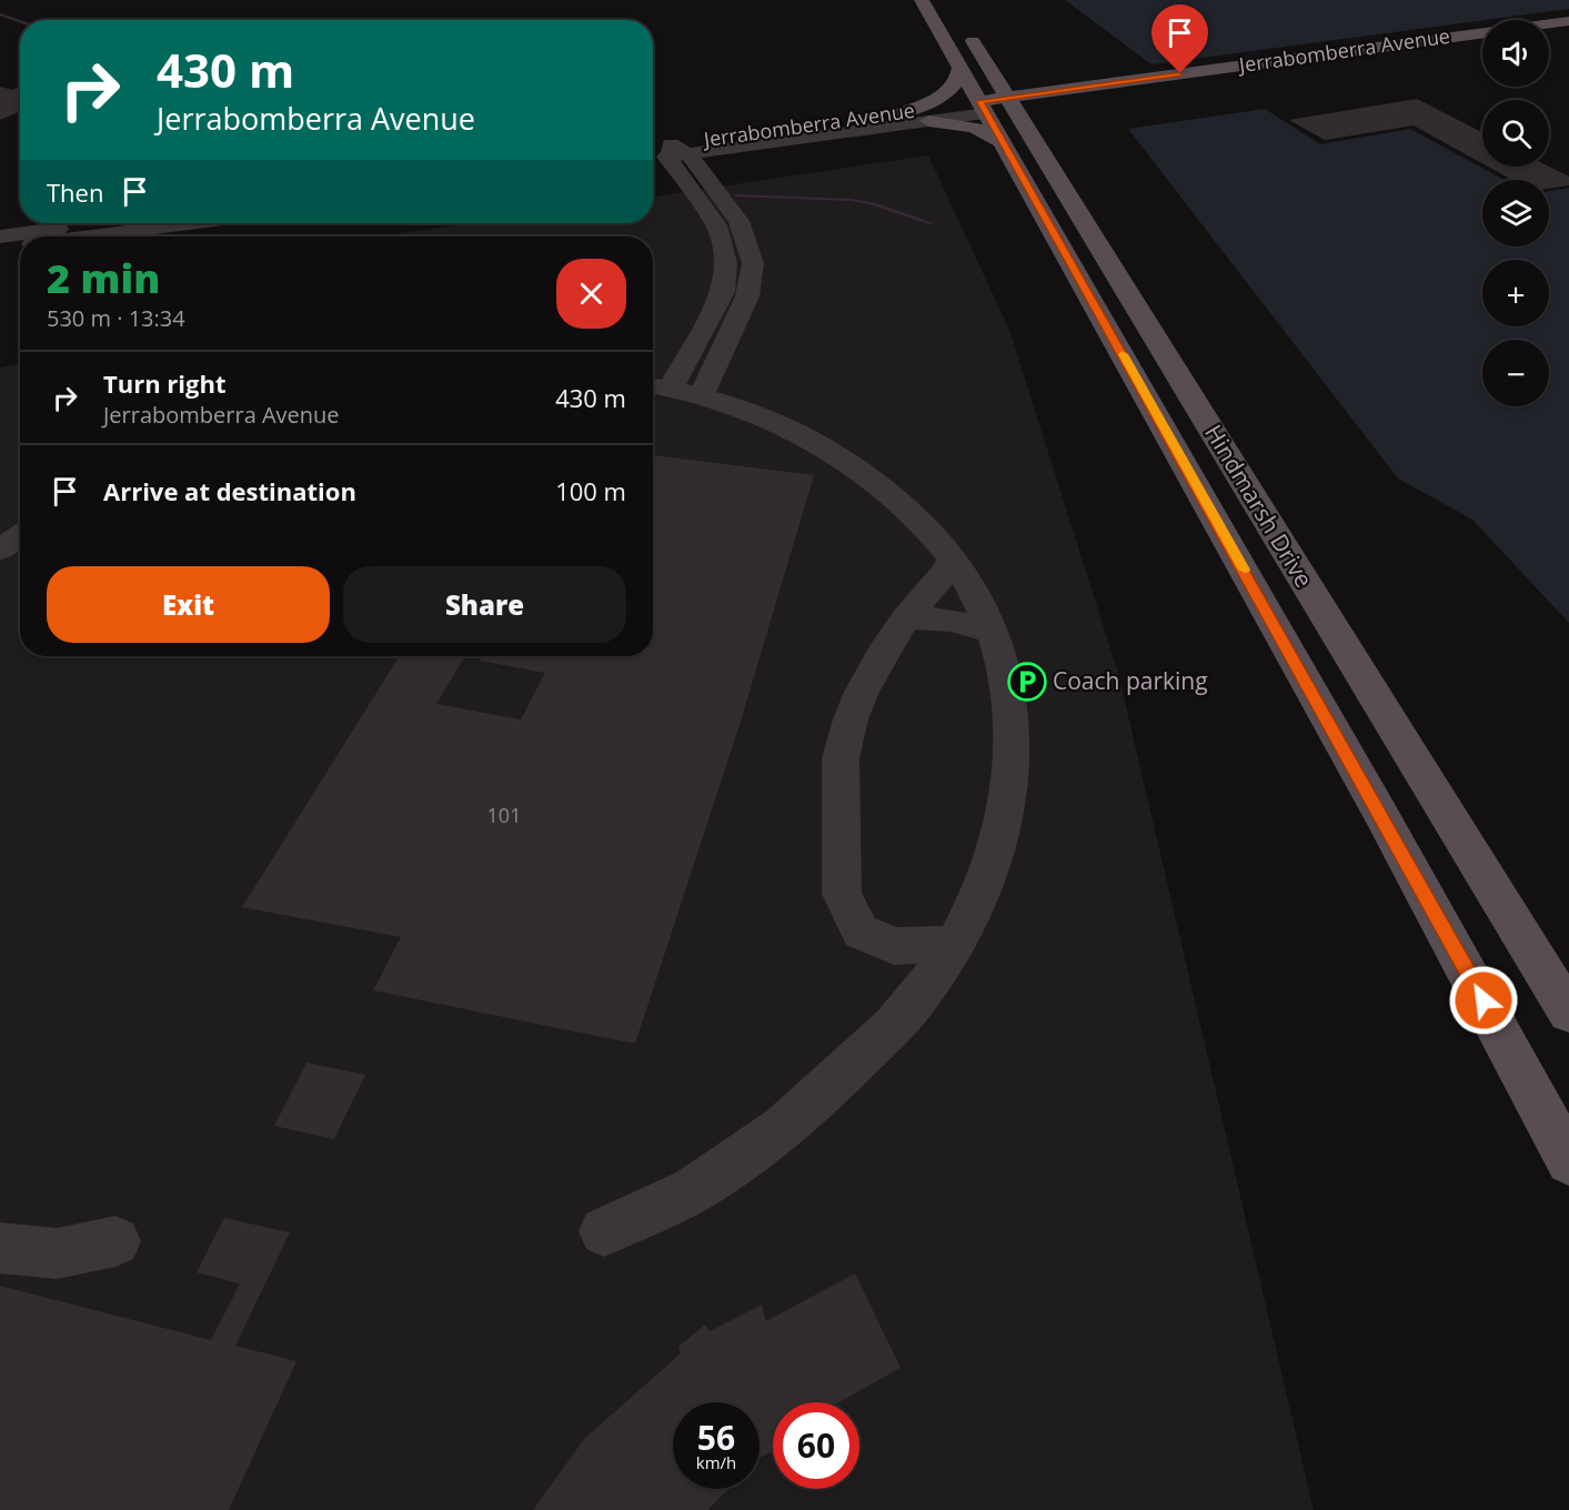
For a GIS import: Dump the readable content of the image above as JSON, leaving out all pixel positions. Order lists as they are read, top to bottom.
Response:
{
  "streets": {
    "main road": ["Jerrabomberra Avenue", "Hindmarsh Drive"]
  },
  "crossings": [
    ["Jerrabomberra Avenue", "Hindmarsh Drive"]
  ],
  "places": {
    "parking": ["Coach parking"]
  },
  "house_numbers": ["101"],
  "page": {
    "map_buttons": ["+", "−"],
    "turn": ["430 m", "Jerrabomberra Avenue"],
    "then": "Then",
    "heading": ["2 min", "530 m · 13:34"],
    "list": [
      {
        "name": "Turn right",
        "note": "Jerrabomberra Avenue",
        "value": "430 m"
      },
      {
        "name": "Arrive at destination",
        "value": "100 m"
      }
    ],
    "buttons": ["Exit", "Share"],
    "speed": "56 km/h",
    "limit": "60"
  }
}
